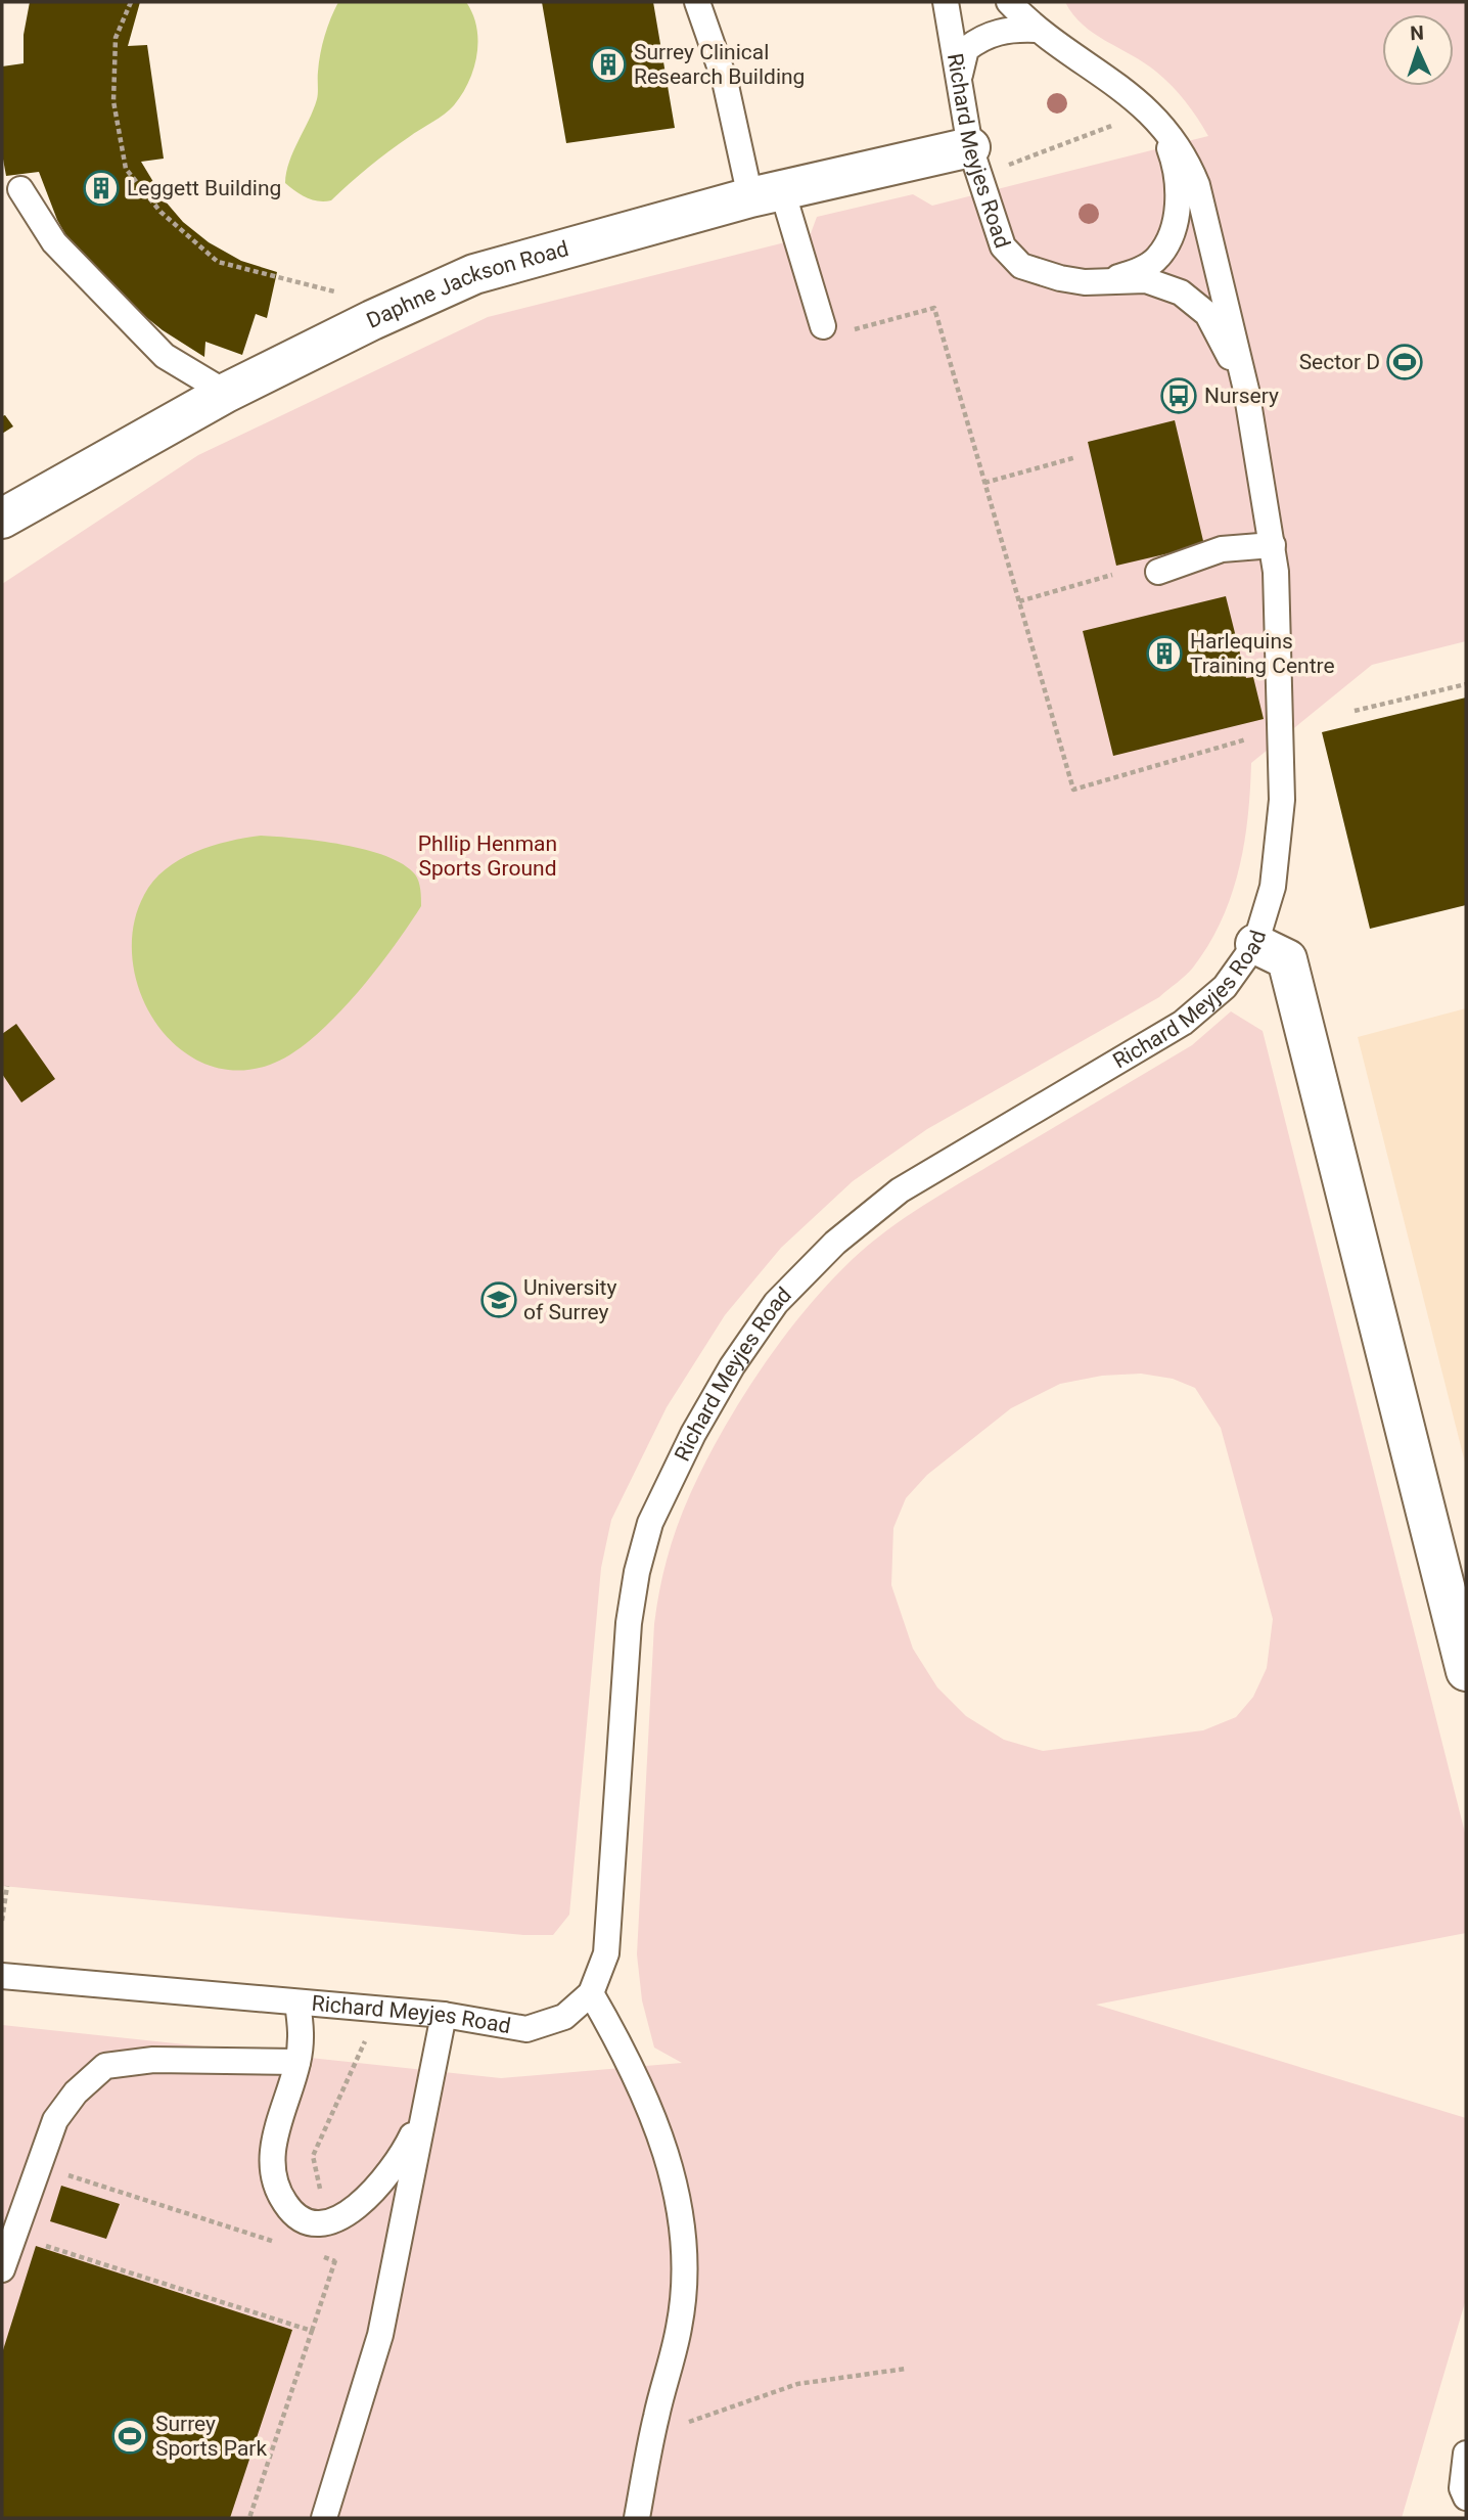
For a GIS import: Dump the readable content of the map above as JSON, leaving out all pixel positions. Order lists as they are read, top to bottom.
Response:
{
  "streets": {
    "street": ["Daphne Jackson Road"],
    "lane": ["Richard Meyjes Road"]
  },
  "crossings": [
    ["Richard Meyjes Road", "Daphne Jackson Road"]
  ],
  "parks": ["Phllip Henman Sports Ground"],
  "places": {
    "building": ["Surrey Clinical Research Building", "Leggett Building", "Harlequins Training Centre"],
    "sports": ["Sector D", "Surrey Sports Park"],
    "bus stop": ["Nursery"],
    "school or university": ["University of Surrey"]
  },
  "north": "top"
}
